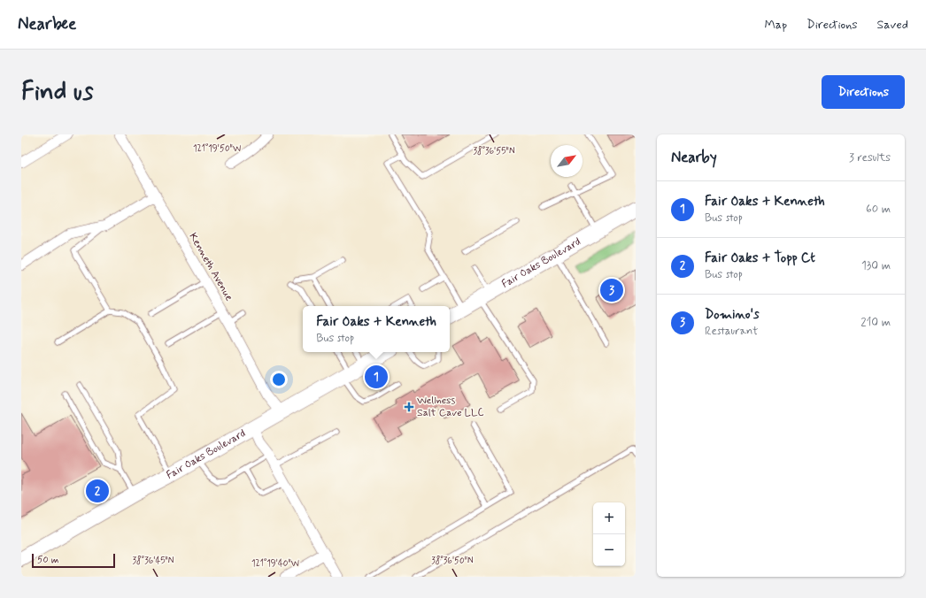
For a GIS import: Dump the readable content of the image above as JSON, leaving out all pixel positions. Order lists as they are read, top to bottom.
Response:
{
  "streets": {
    "main road": ["Fair Oaks Boulevard"],
    "street": ["Kenneth Avenue"]
  },
  "crossings": [
    ["Fair Oaks Boulevard", "Kenneth Avenue"]
  ],
  "places": {
    "health": ["Wellness Salt Cave LLC"]
  },
  "scale_bar": "50 m",
  "north": "top right",
  "page": {
    "header": "Nearbee",
    "nav": ["Map", "Directions", "Saved"],
    "buttons": "Directions",
    "title": "Find us",
    "heading": ["Nearby", "3 results"],
    "list": [
      {
        "mark": "1",
        "name": "Fair Oaks + Kenneth",
        "note": "Bus stop",
        "value": "60 m"
      },
      {
        "mark": "2",
        "name": "Fair Oaks + Topp Ct",
        "note": "Bus stop",
        "value": "130 m"
      },
      {
        "mark": "3",
        "name": "Domino's",
        "note": "Restaurant",
        "value": "210 m"
      }
    ],
    "pins": ["3", "1", "2"],
    "popup": ["Fair Oaks + Kenneth", "Bus stop"],
    "map_buttons": ["+", "−"],
    "scale": "50 m"
  },
  "coordinates": [
    "121°19'50\"W",
    "38°36'55\"N",
    "38°36'45\"N",
    "38°36'50\"N",
    "121°19'40\"W"
  ]
}
